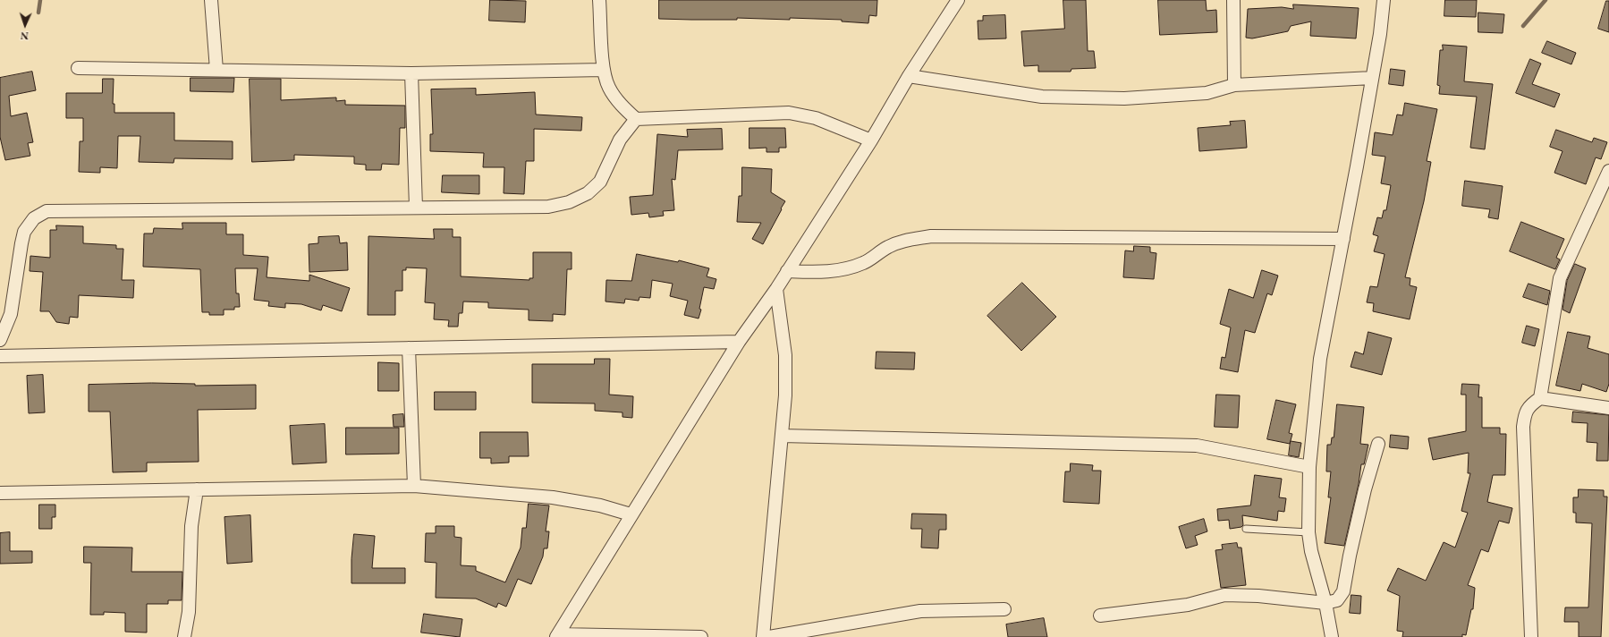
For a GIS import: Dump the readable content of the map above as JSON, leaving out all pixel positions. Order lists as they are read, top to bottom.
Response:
{
  "north": "bottom"
}
